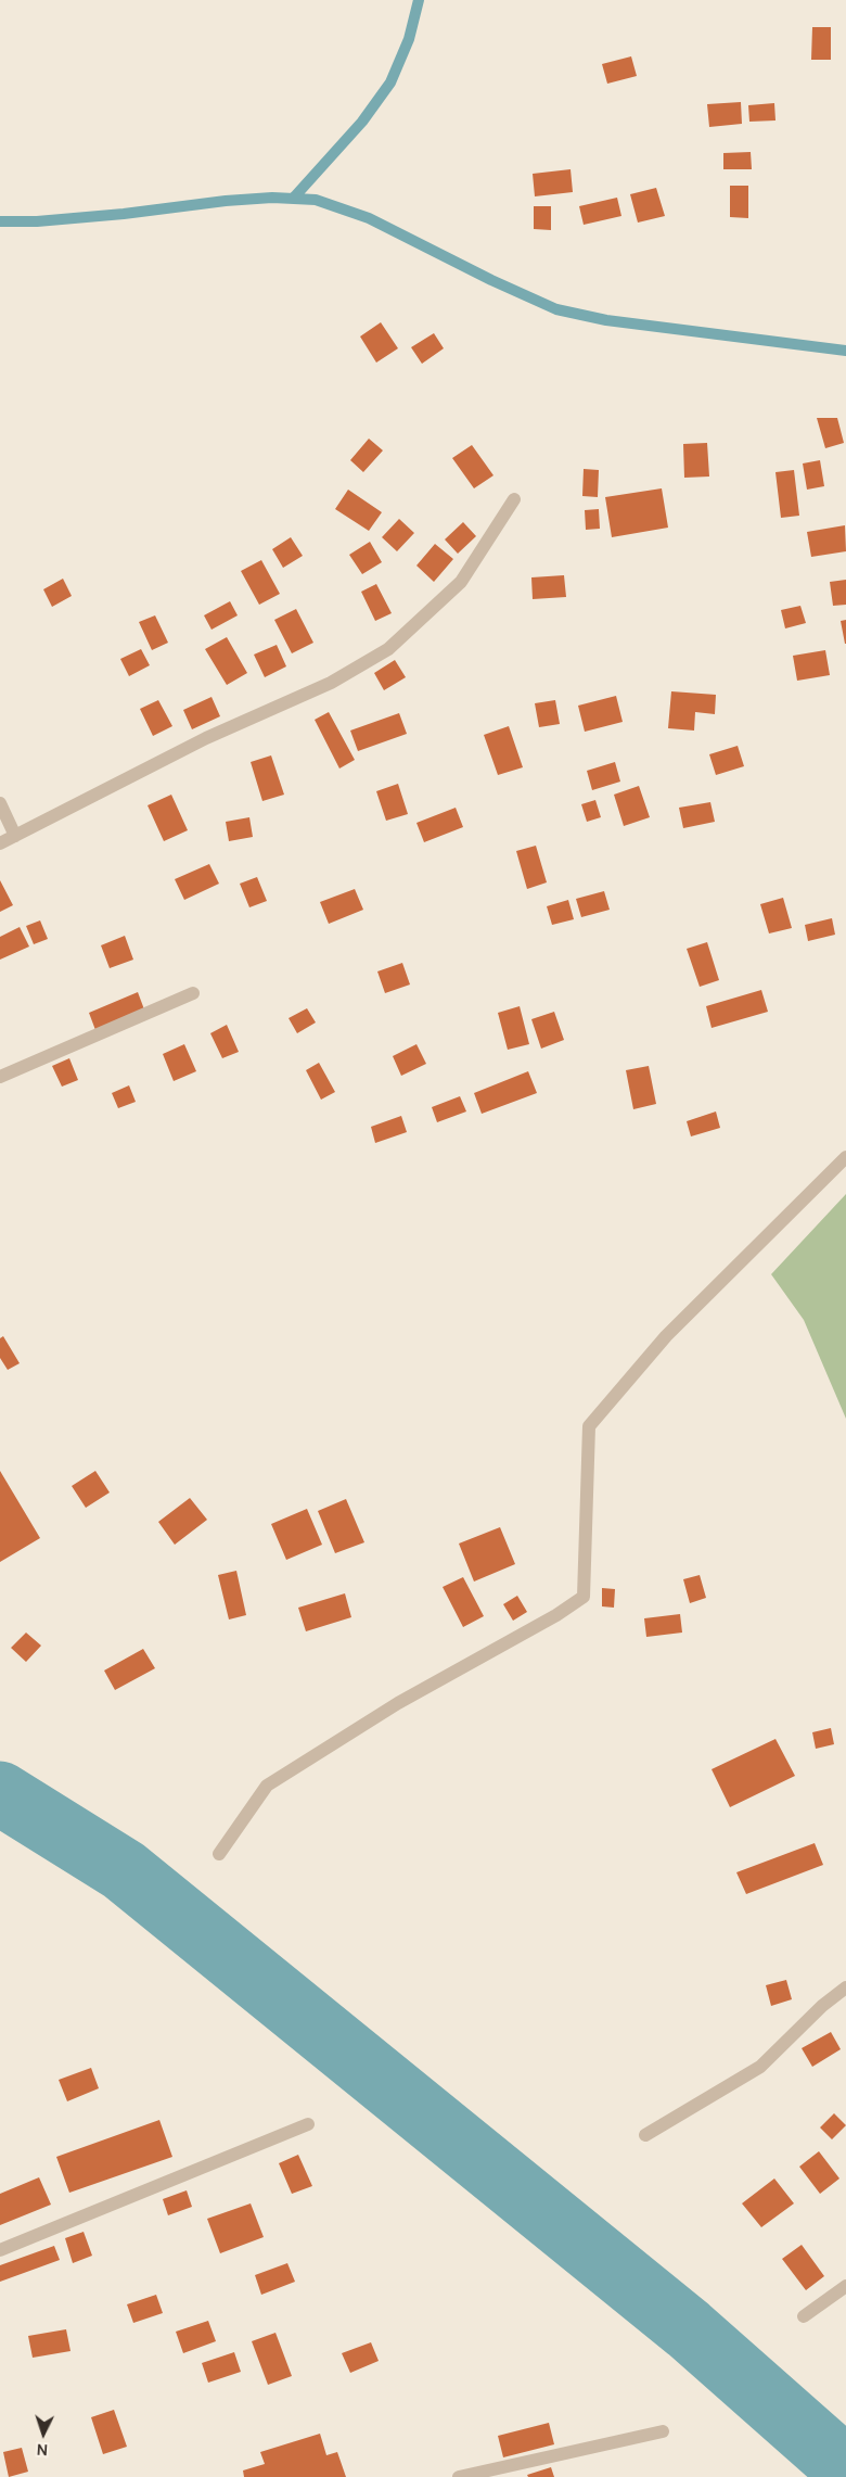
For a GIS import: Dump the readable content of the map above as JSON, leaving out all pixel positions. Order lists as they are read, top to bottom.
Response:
{
  "north": "bottom"
}
